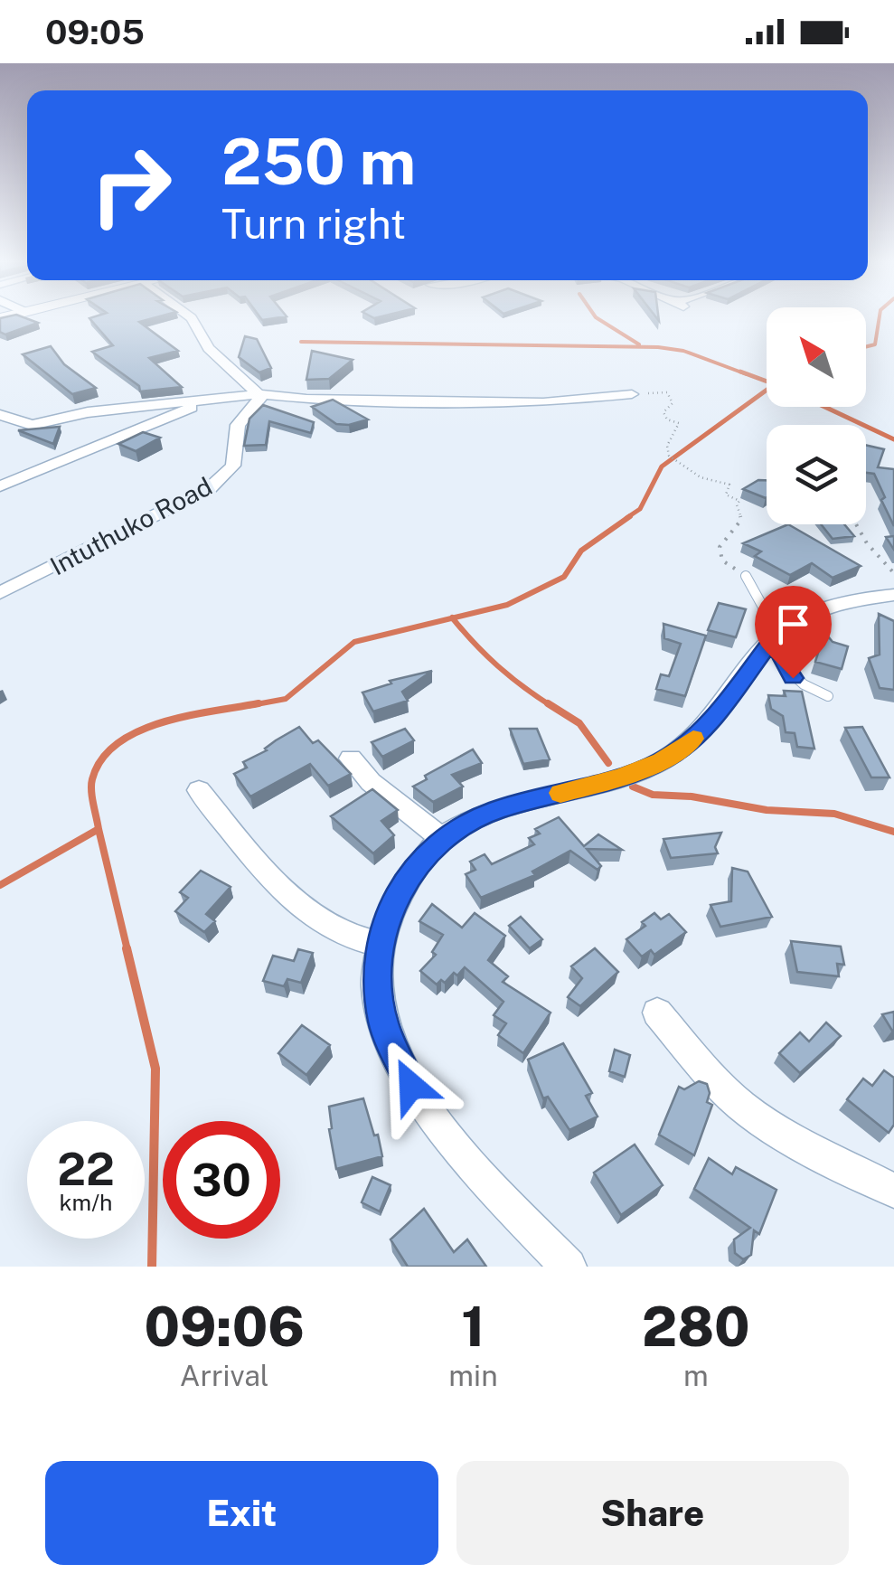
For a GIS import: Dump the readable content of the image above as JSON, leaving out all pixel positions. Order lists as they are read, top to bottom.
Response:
{
  "streets": {
    "street": ["Intuthuko Road"]
  },
  "north": "top left",
  "page": {
    "status": "09:05",
    "turn": ["250 m", "Turn right"],
    "speed": "22 km/h",
    "limit": "30",
    "eta": [
      "09:06",
      "Arrival",
      "1",
      "min",
      "280",
      "m"
    ],
    "buttons": ["Exit", "Share"]
  }
}
